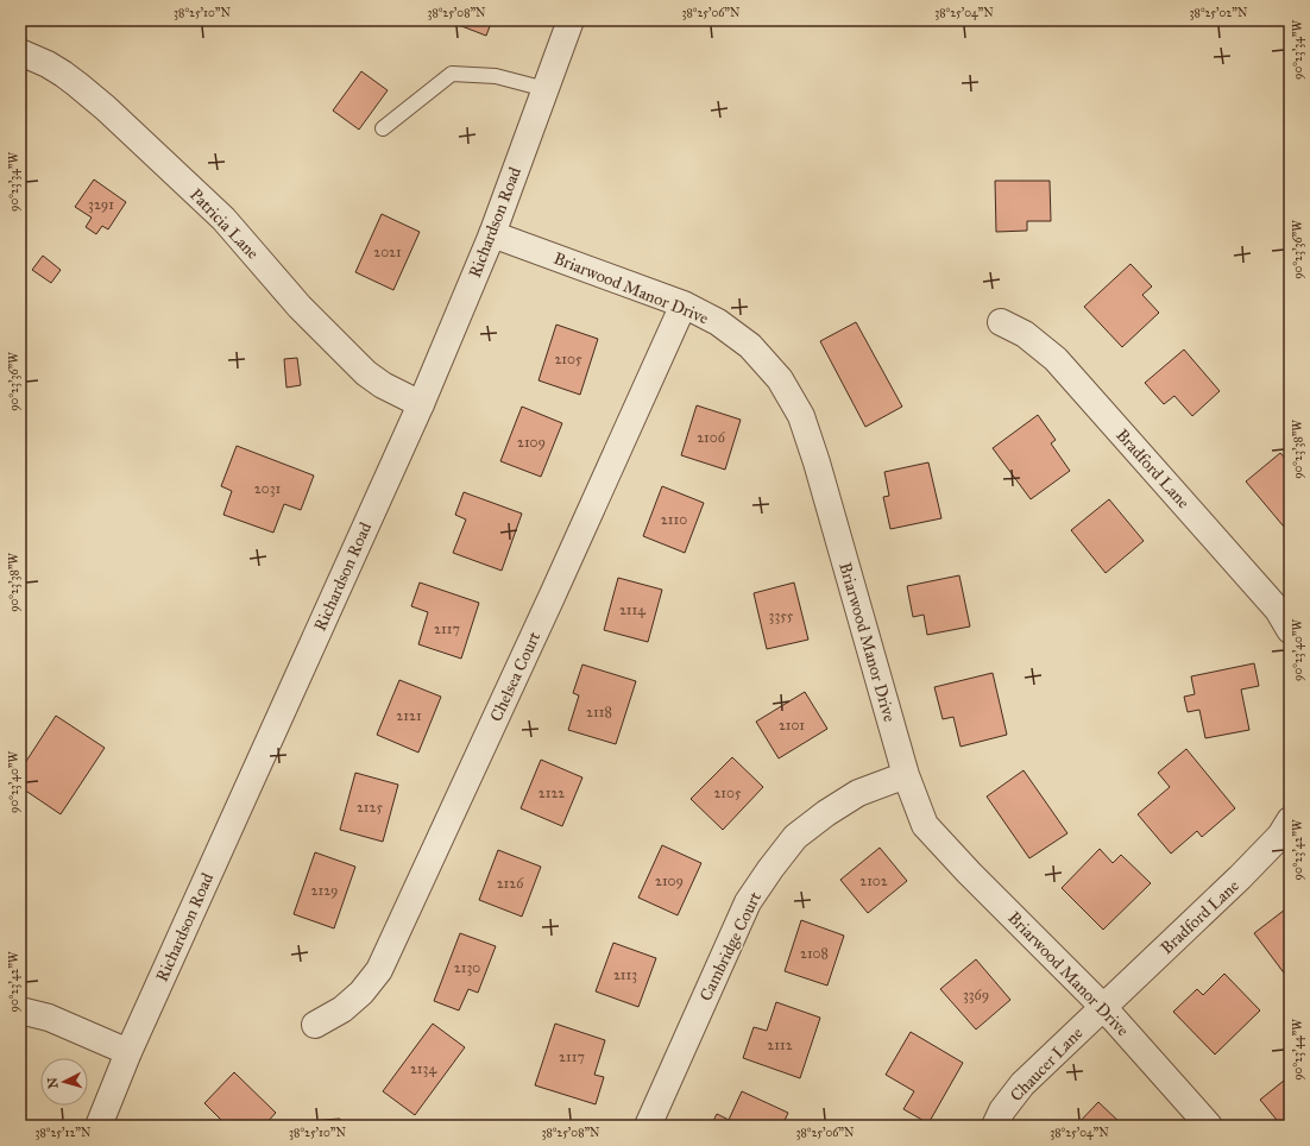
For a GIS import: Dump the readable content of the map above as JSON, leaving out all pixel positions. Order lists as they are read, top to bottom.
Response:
{
  "streets": {
    "street": [
      "Richardson Road",
      "Patricia Lane",
      "Briarwood Manor Drive",
      "Bradford Lane",
      "Chelsea Court",
      "Cambridge Court",
      "Chaucer Lane"
    ]
  },
  "crossings": [
    ["Richardson Road", "Patricia Lane"],
    ["Richardson Road", "Briarwood Manor Drive"],
    ["Briarwood Manor Drive", "Bradford Lane"],
    ["Briarwood Manor Drive", "Chelsea Court"],
    ["Briarwood Manor Drive", "Cambridge Court"],
    ["Briarwood Manor Drive", "Chaucer Lane"],
    ["Bradford Lane", "Chaucer Lane"]
  ],
  "house_numbers": [
    "3291",
    "2021",
    "2105",
    "2106",
    "2109",
    "2031",
    "2110",
    "2114",
    "3355",
    "2117",
    "2118",
    "2121",
    "2101",
    "2122",
    "2105",
    "2125",
    "2109",
    "2102",
    "2126",
    "2129",
    "2108",
    "2130",
    "2113",
    "3369",
    "2112",
    "2117",
    "2134"
  ],
  "north": "left",
  "coordinates": [
    "38°25'10\"N",
    "38°25'08\"N",
    "38°25'06\"N",
    "38°25'04\"N",
    "38°25'02\"N",
    "90°23'34\"W",
    "90°23'36\"W",
    "90°23'38\"W",
    "90°23'40\"W",
    "90°23'42\"W",
    "90°23'44\"W",
    "38°25'12\"N"
  ]
}
